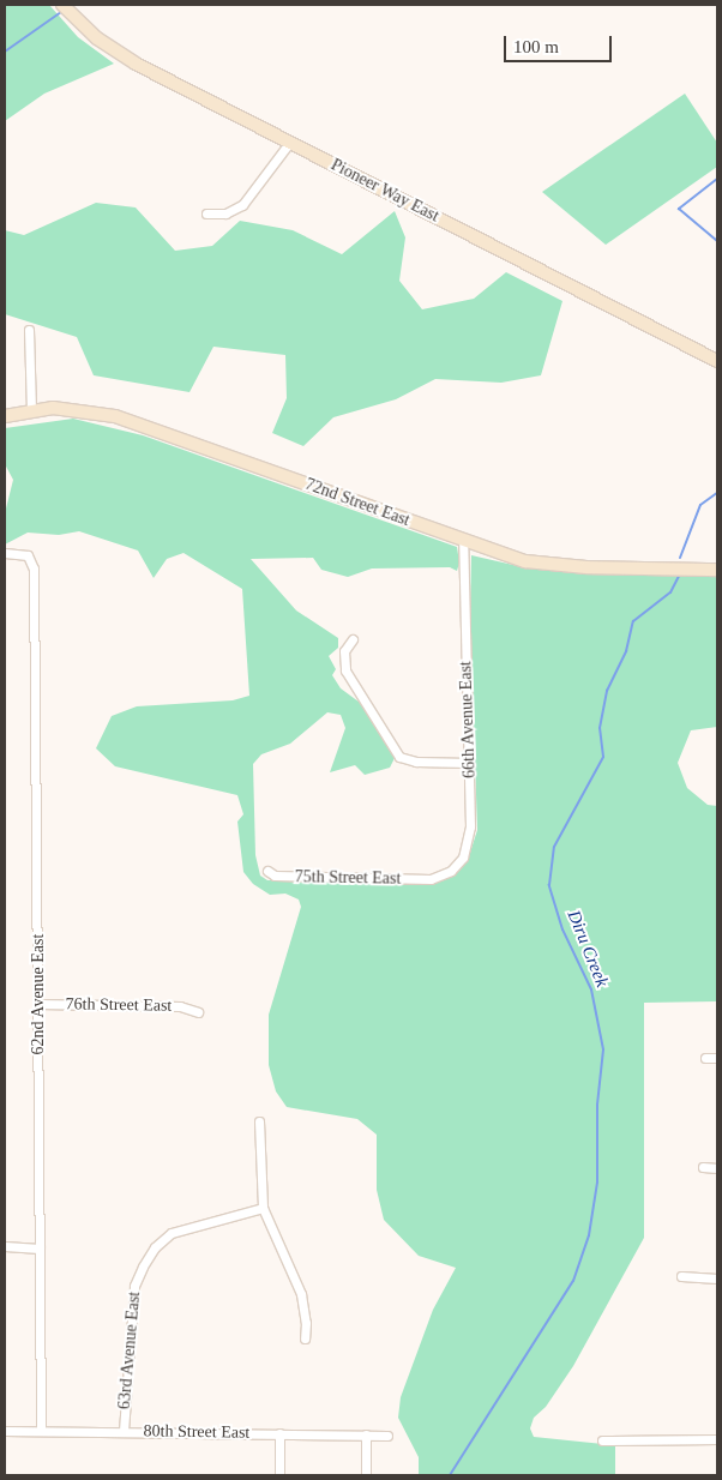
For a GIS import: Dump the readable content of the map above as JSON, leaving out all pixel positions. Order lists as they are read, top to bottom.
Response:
{
  "streets": {
    "main road": ["Pioneer Way East", "72nd Street East"],
    "street": [
      "66th Avenue East",
      "75th Street East",
      "62nd Avenue East",
      "76th Street East",
      "63rd Avenue East",
      "80th Street East"
    ]
  },
  "crossings": [
    ["72nd Street East", "66th Avenue East"],
    ["66th Avenue East", "75th Street East"],
    ["62nd Avenue East", "76th Street East"],
    ["62nd Avenue East", "80th Street East"],
    ["63rd Avenue East", "80th Street East"]
  ],
  "water": ["Diru Creek"],
  "scale_bar": "100 m"
}
